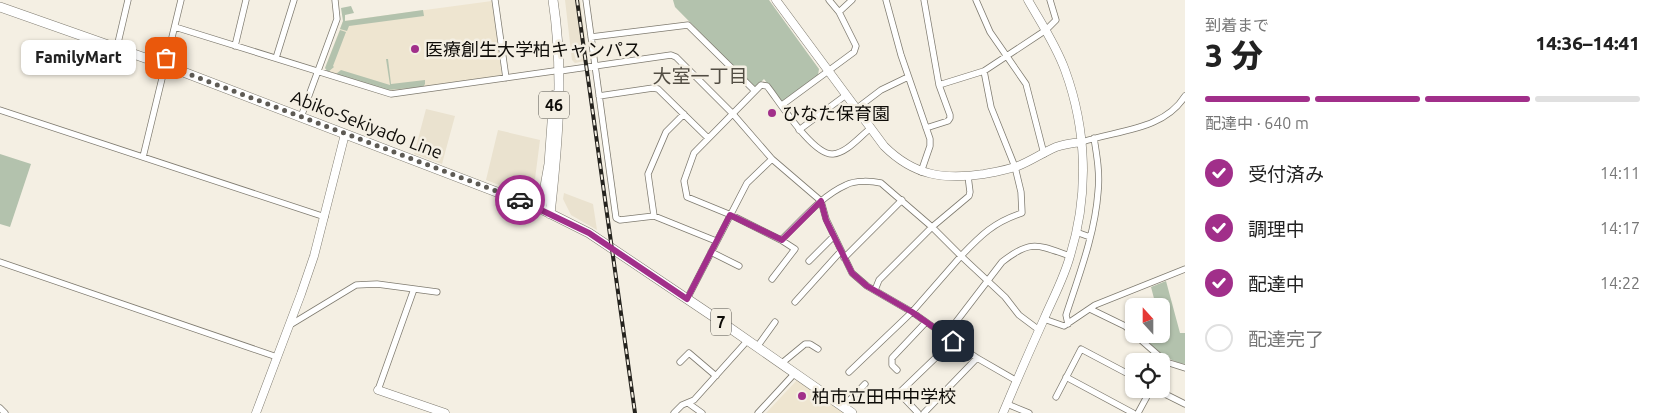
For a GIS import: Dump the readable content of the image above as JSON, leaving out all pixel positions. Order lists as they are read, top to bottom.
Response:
{
  "streets": {
    "main road": ["46", "Abiko-Sekiyado Line", "7"]
  },
  "crossings": [
    ["46", "Abiko-Sekiyado Line"]
  ],
  "districts": ["大室一丁目"],
  "places": [
    "医療創生大学柏キャンパス",
    "FamilyMart",
    "ひなた保育園",
    "柏市立田中中学校"
  ],
  "north": "top",
  "page": {
    "heading": ["3 分", "到着まで", "14:36–14:41"],
    "bubble": "FamilyMart",
    "bar": "配達中 · 640 m",
    "list": [
      ["受付済み", "14:11"],
      ["調理中", "14:17"],
      ["配達中", "14:22"],
      "配達完了"
    ]
  }
}
